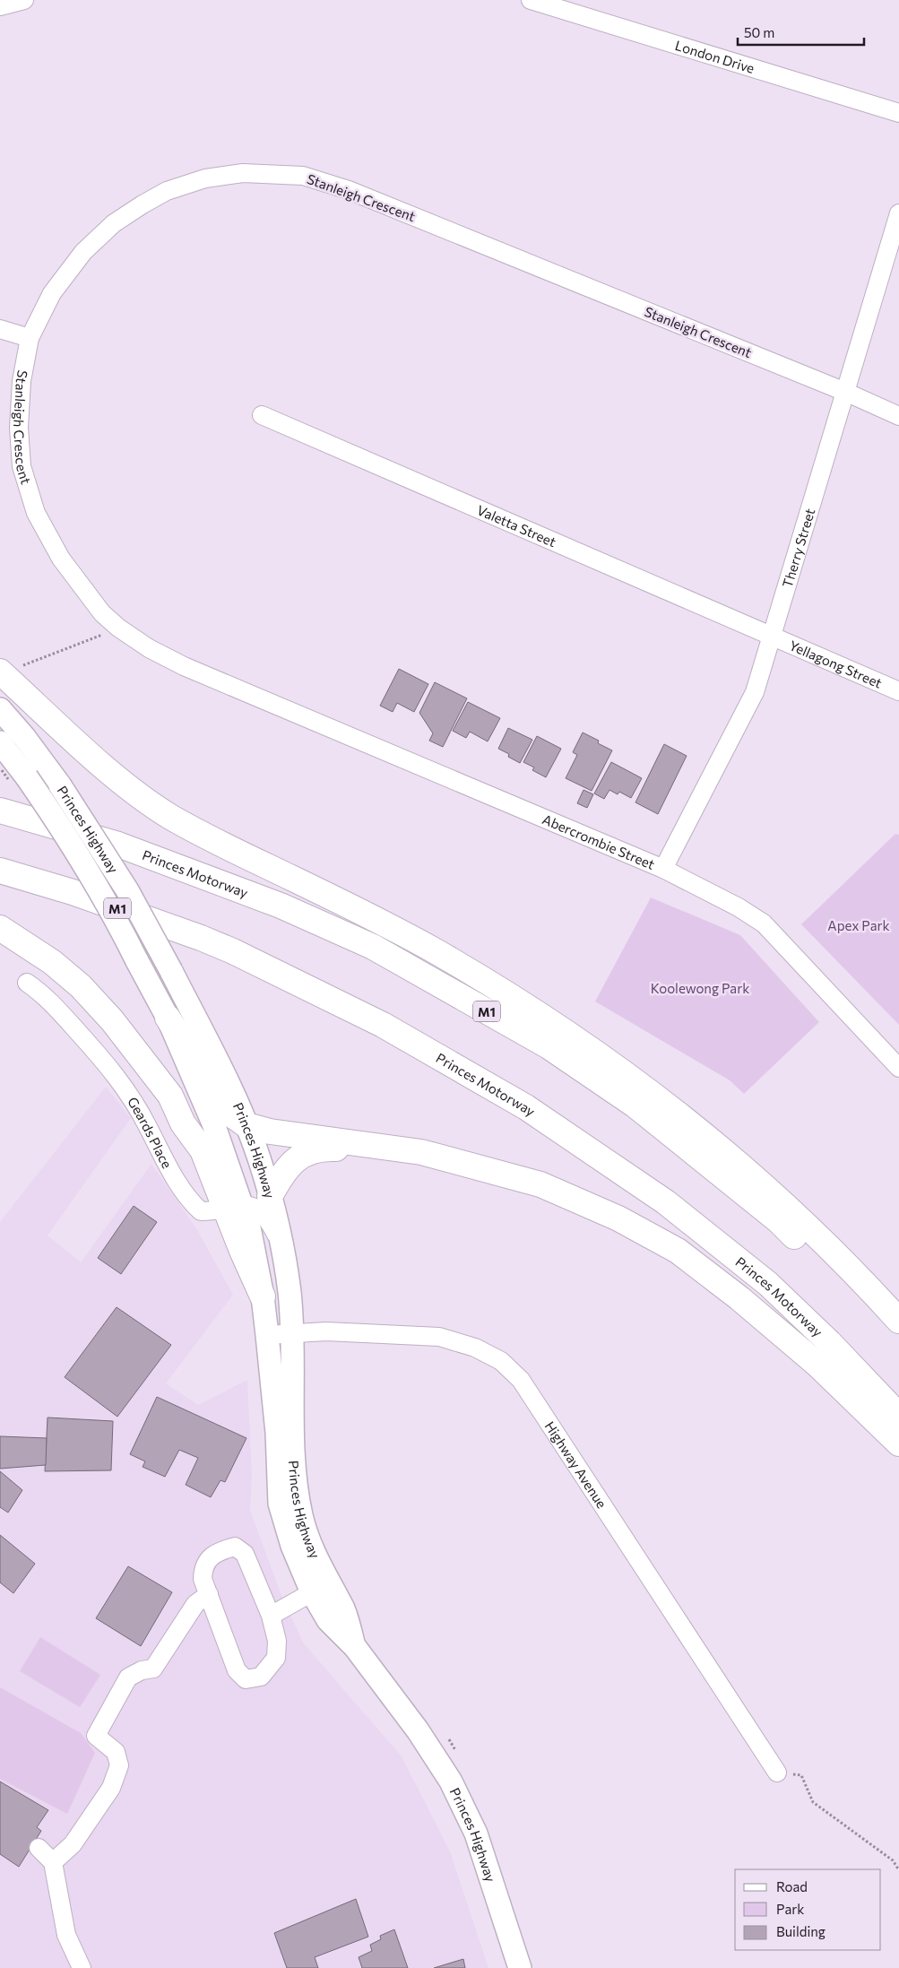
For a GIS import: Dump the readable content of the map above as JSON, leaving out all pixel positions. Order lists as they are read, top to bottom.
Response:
{
  "streets": {
    "highway": ["Princes Motorway", "M1"],
    "main road": ["Princes Highway"],
    "street": [
      "London Drive",
      "Stanleigh Crescent",
      "Valetta Street",
      "Therry Street",
      "Yellagong Street",
      "Abercrombie Street",
      "Geards Place",
      "Highway Avenue"
    ]
  },
  "crossings": [
    ["Stanleigh Crescent", "Therry Street"],
    ["Stanleigh Crescent", "Abercrombie Street"],
    ["Valetta Street", "Therry Street"],
    ["Valetta Street", "Yellagong Street"],
    ["Therry Street", "Yellagong Street"],
    ["Therry Street", "Abercrombie Street"],
    ["Princes Highway", "Geards Place"],
    ["Princes Highway", "Highway Avenue"]
  ],
  "parks": ["Apex Park", "Koolewong Park"],
  "legend": ["Road", "Park", "Building"],
  "scale_bar": "50 m"
}
